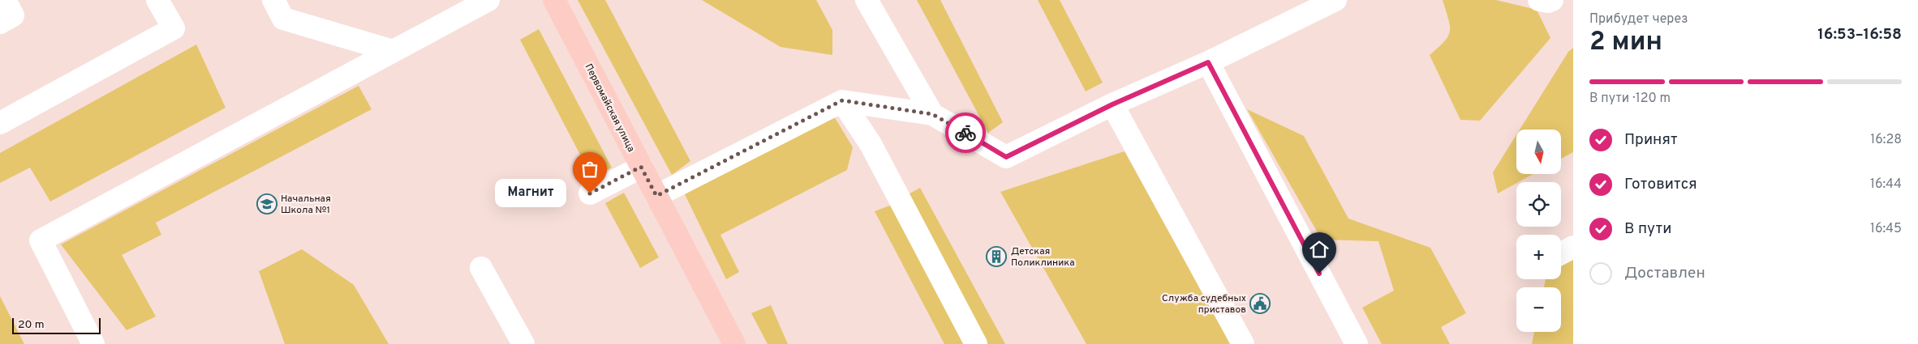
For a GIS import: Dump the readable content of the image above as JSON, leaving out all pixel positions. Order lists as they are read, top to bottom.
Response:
{
  "streets": {
    "main road": ["Первомайская улица"]
  },
  "places": {
    "other": ["Магнит"],
    "school or university": ["Начальная Школа №1"],
    "building": ["Детская Поликлиника"],
    "public building": ["Служба судебных приставов"]
  },
  "scale_bar": "20 m",
  "north": "bottom",
  "page": {
    "heading": ["2 мин", "Прибудет через", "16:53–16:58"],
    "bar": "В пути · 120 m",
    "list": [
      ["Принят", "16:28"],
      ["Готовится", "16:44"],
      ["В пути", "16:45"],
      "Доставлен"
    ],
    "map_buttons": ["+", "−"],
    "bubble": "Магнит",
    "scale": "20 m"
  }
}
